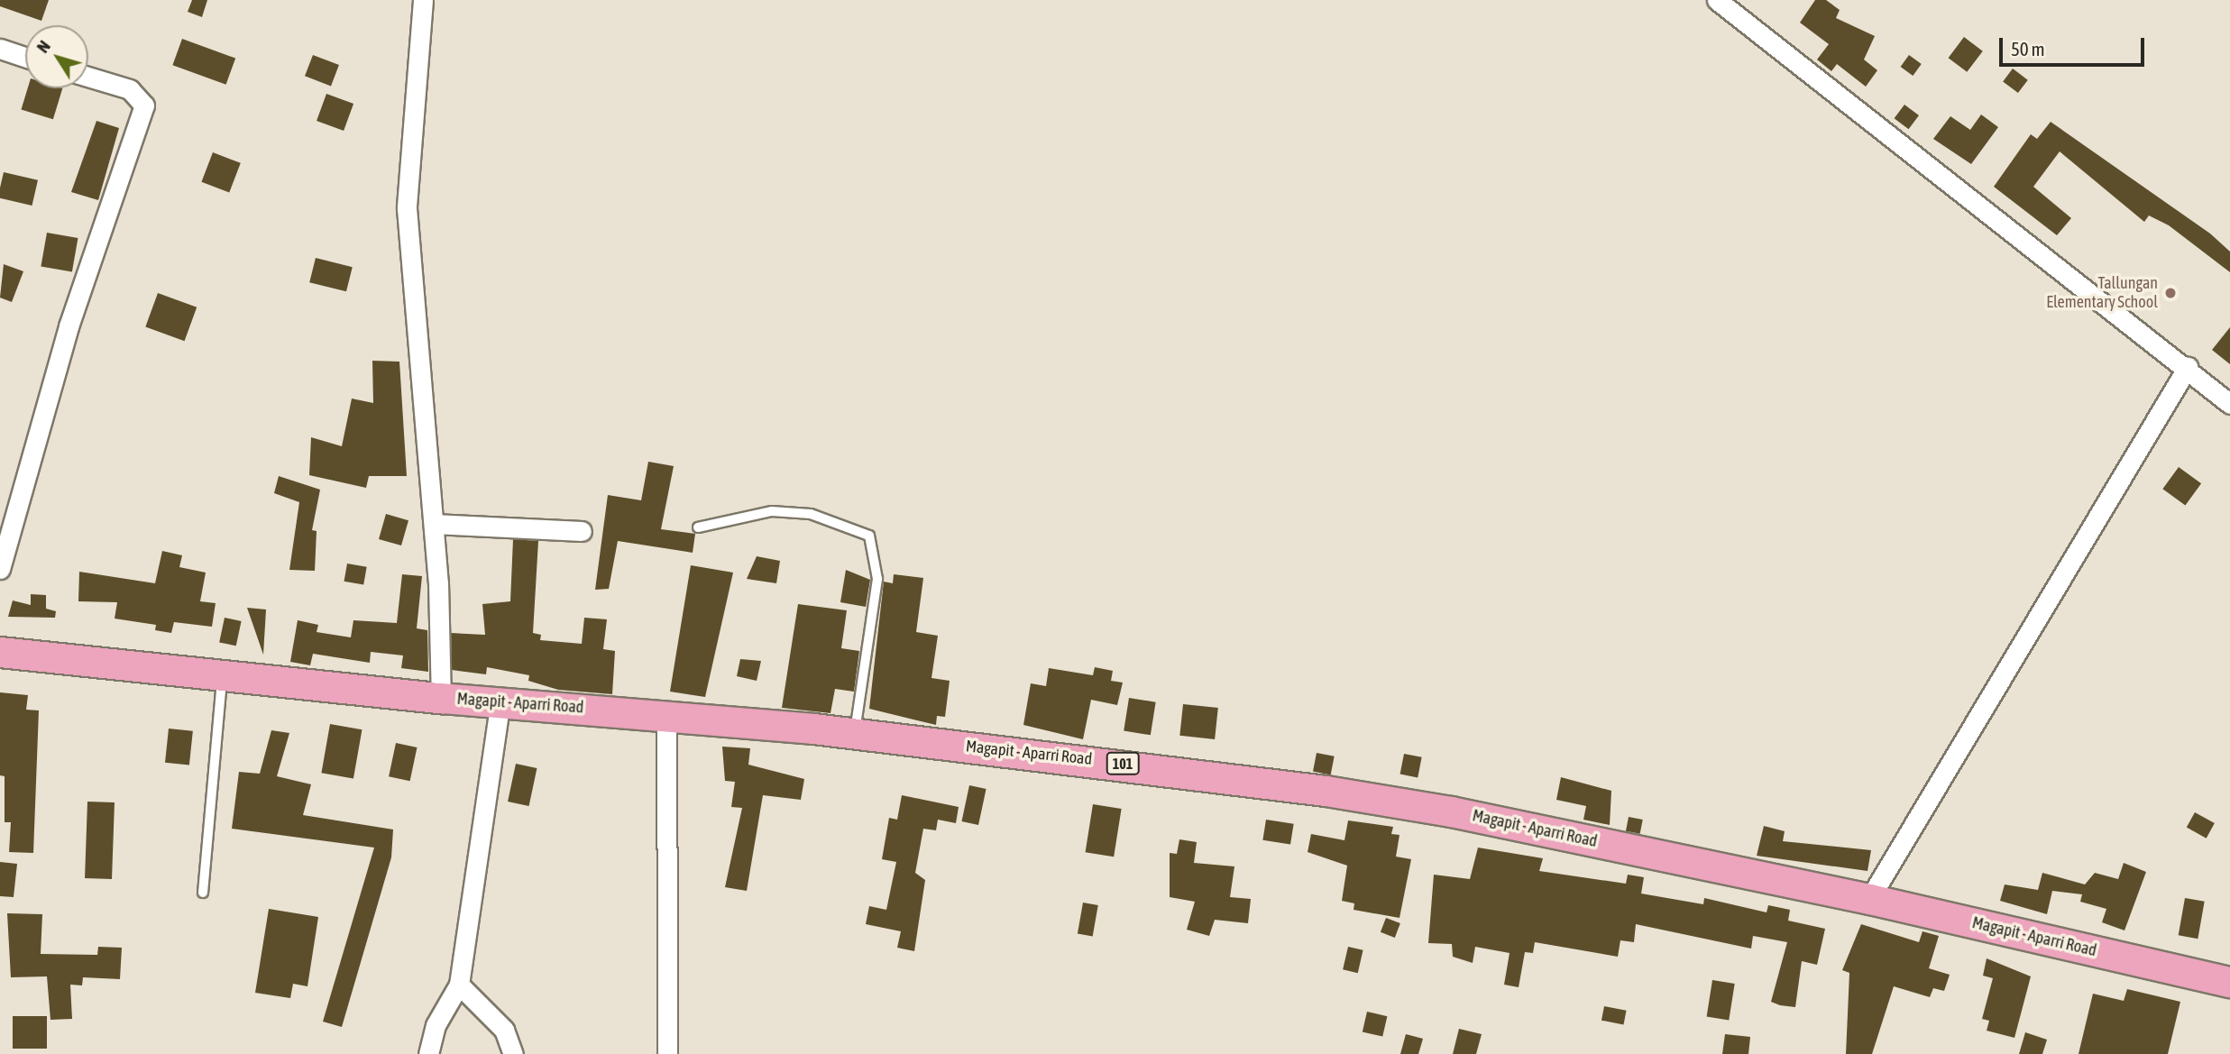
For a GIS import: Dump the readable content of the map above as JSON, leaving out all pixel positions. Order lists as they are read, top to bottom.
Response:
{
  "streets": {
    "main road": ["Magapit - Aparri Road", "101"]
  },
  "places": ["Tallungan Elementary School"],
  "scale_bar": "50 m",
  "north": "top left"
}
